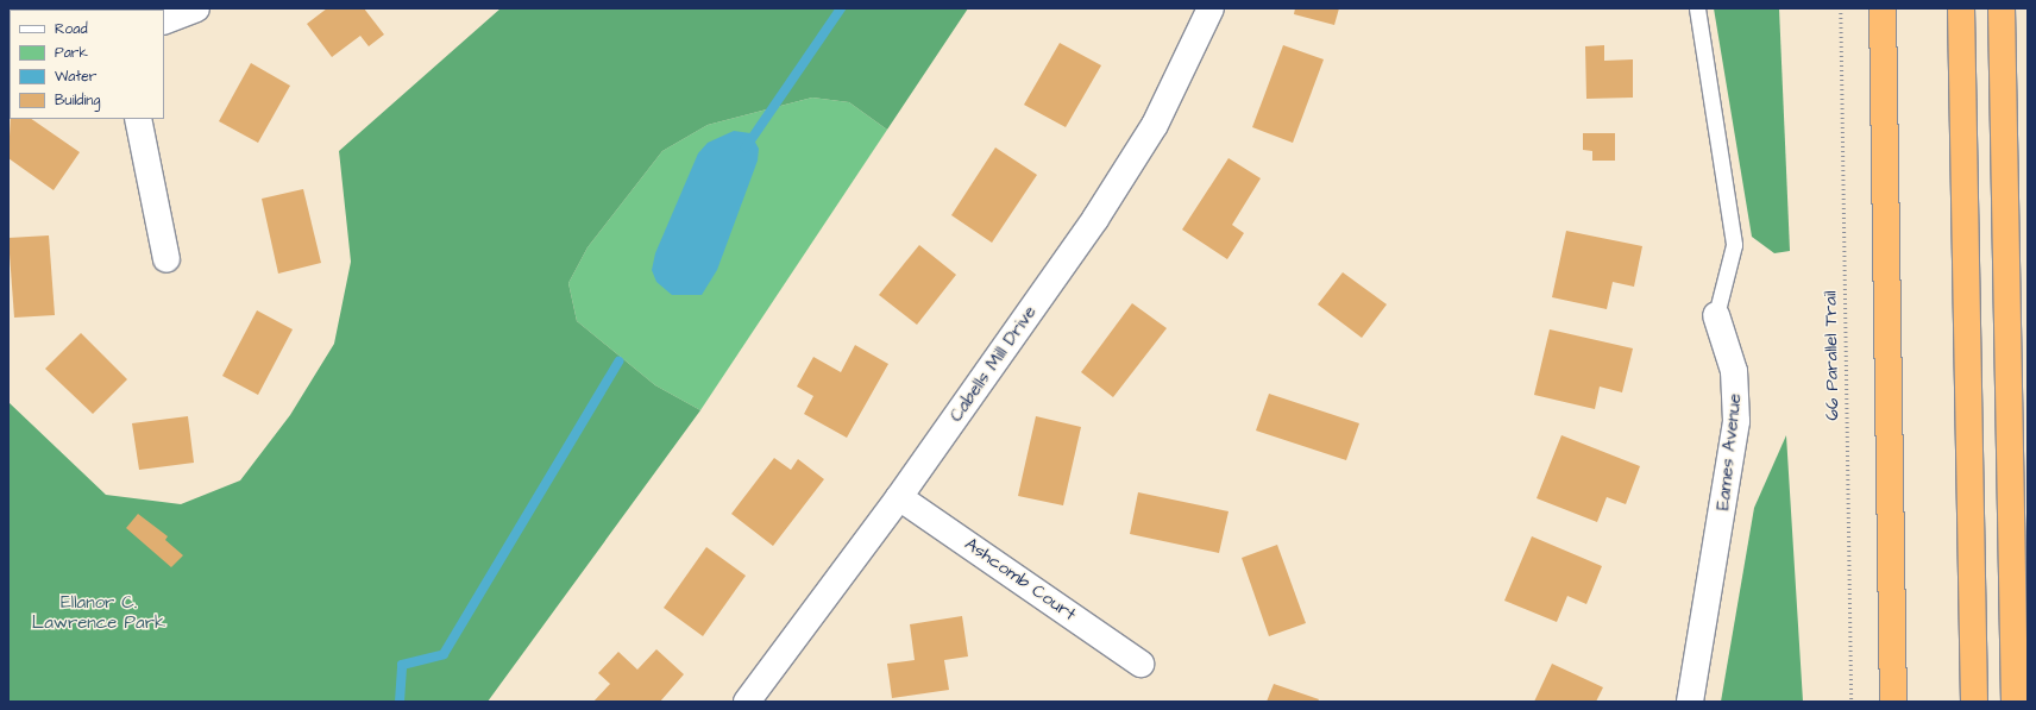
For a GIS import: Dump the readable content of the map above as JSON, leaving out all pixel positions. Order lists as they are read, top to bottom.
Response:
{
  "streets": {
    "street": ["Cabells Mill Drive", "Eames Avenue", "Ashcomb Court"],
    "path": ["66 Parallel Trail"]
  },
  "crossings": [
    ["Cabells Mill Drive", "Ashcomb Court"]
  ],
  "parks": ["Ellanor C. Lawrence Park"],
  "legend": [
    "Road",
    "Park",
    "Water",
    "Building"
  ]
}
